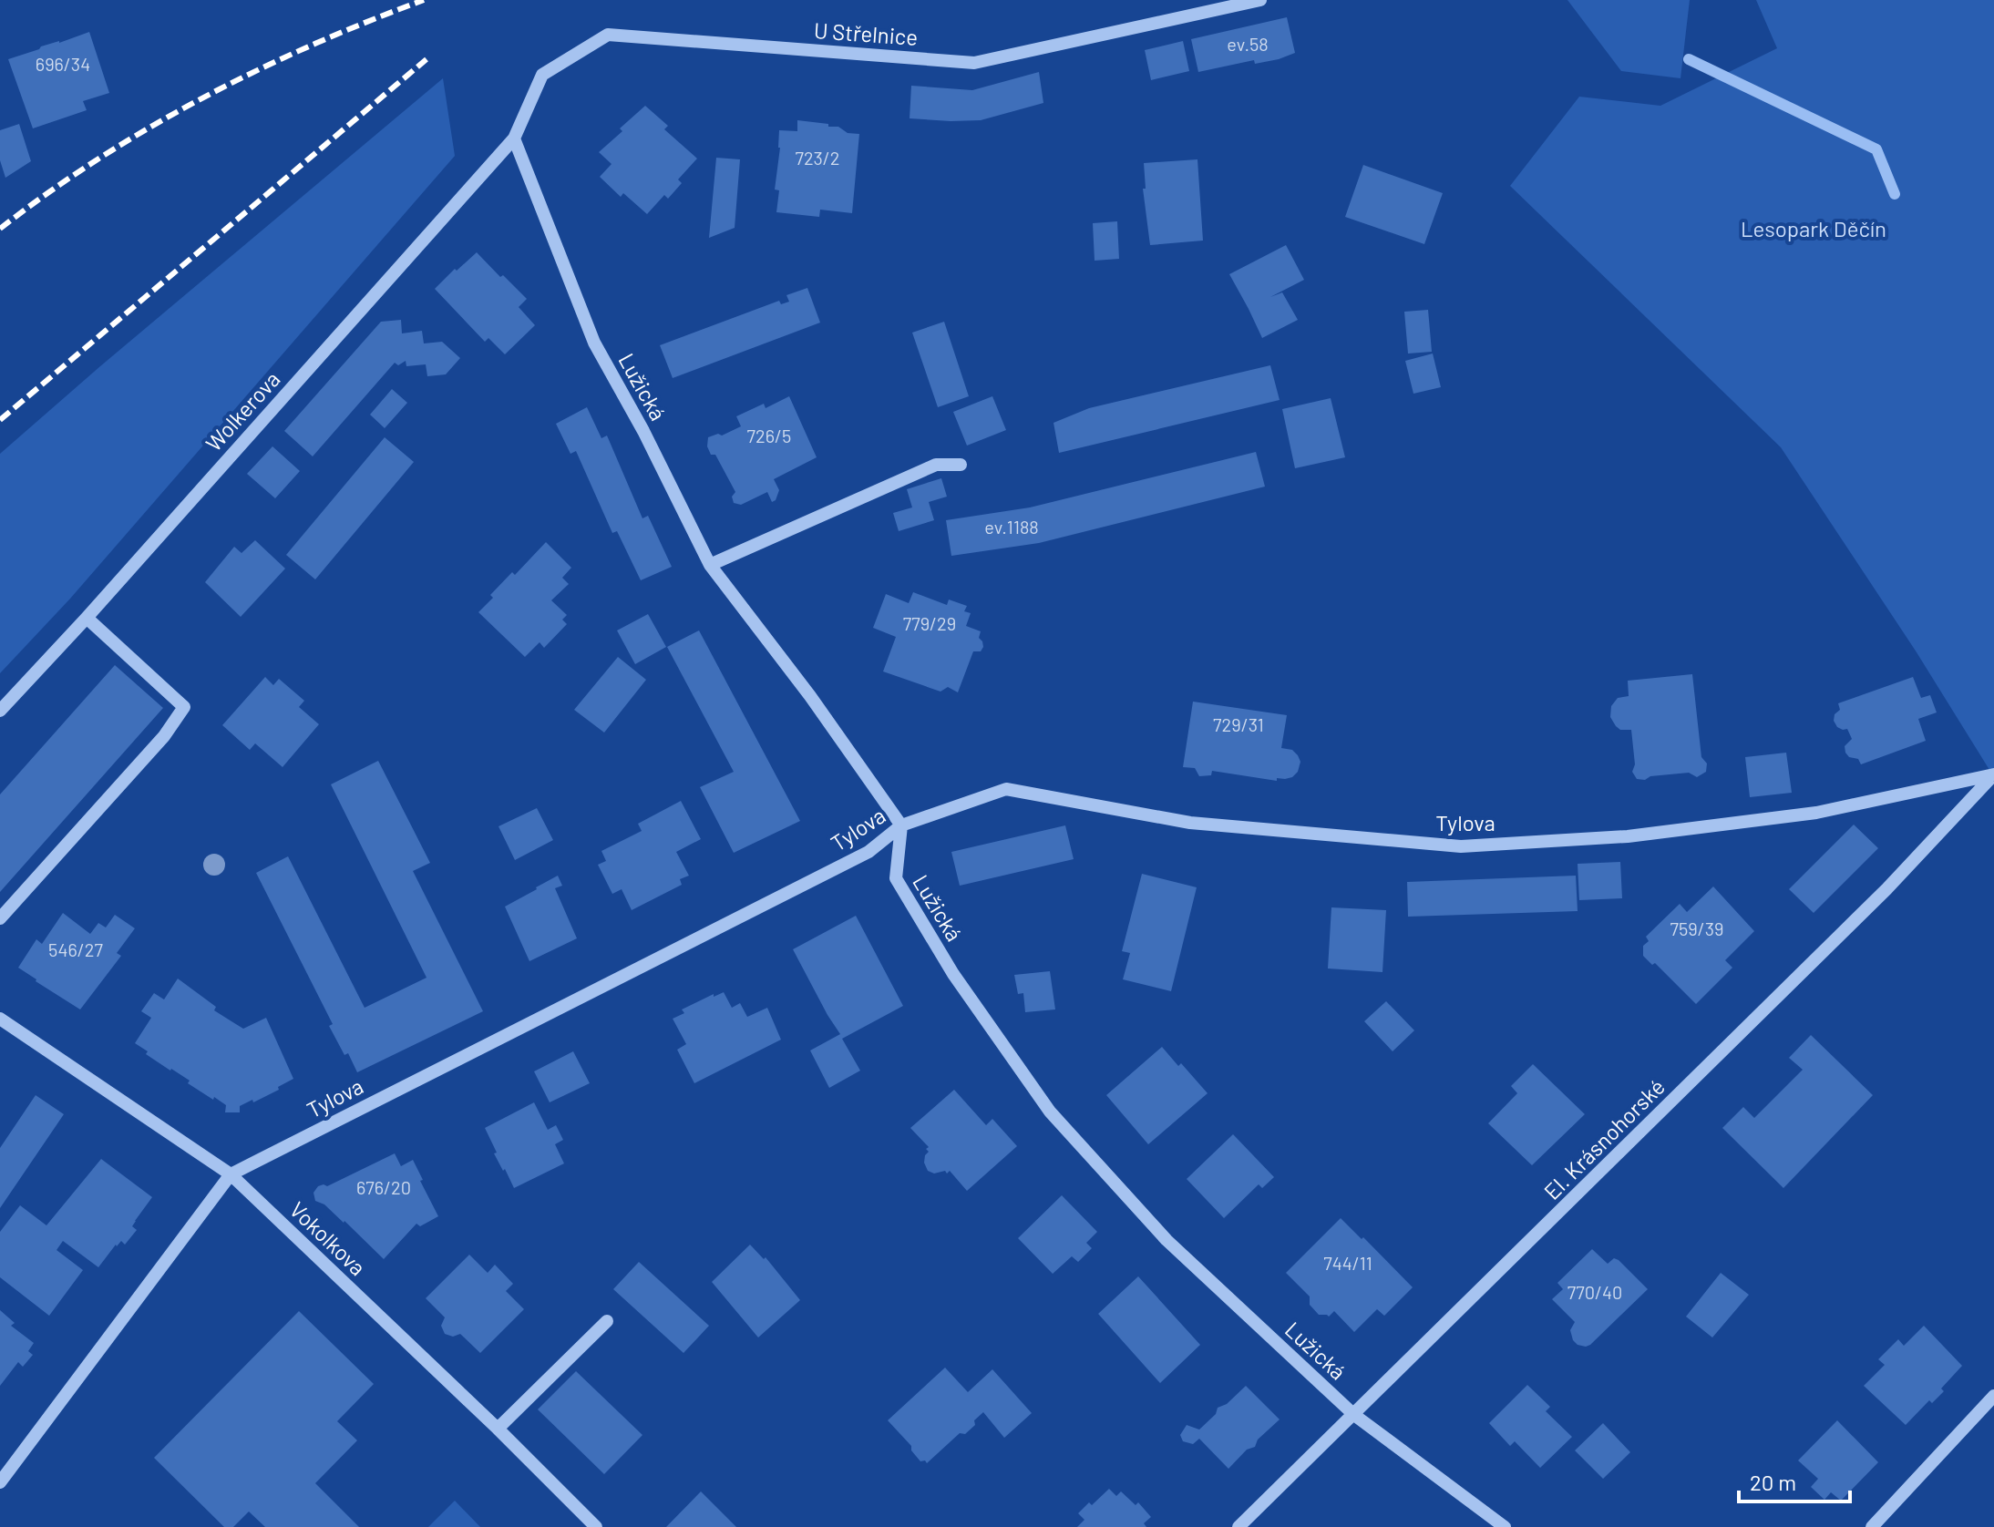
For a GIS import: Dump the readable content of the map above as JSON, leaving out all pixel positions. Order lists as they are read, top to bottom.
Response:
{
  "streets": {
    "street": [
      "U Střelnice",
      "Lužická",
      "Wolkerova",
      "Tylova",
      "El. Krásnohorské",
      "Vokolkova"
    ]
  },
  "crossings": [
    ["U Střelnice", "Lužická"],
    ["U Střelnice", "Wolkerova"],
    ["Lužická", "Wolkerova"],
    ["Lužická", "Tylova"],
    ["Lužická", "El. Krásnohorské"],
    ["Tylova", "El. Krásnohorské"],
    ["Tylova", "Vokolkova"]
  ],
  "parks": ["Lesopark Děčín"],
  "house_numbers": [
    "ev.58",
    "696/34",
    "723/2",
    "726/5",
    "ev.1188",
    "779/29",
    "729/31",
    "759/39",
    "546/27",
    "676/20",
    "744/11",
    "770/40"
  ],
  "scale_bar": "20 m"
}
